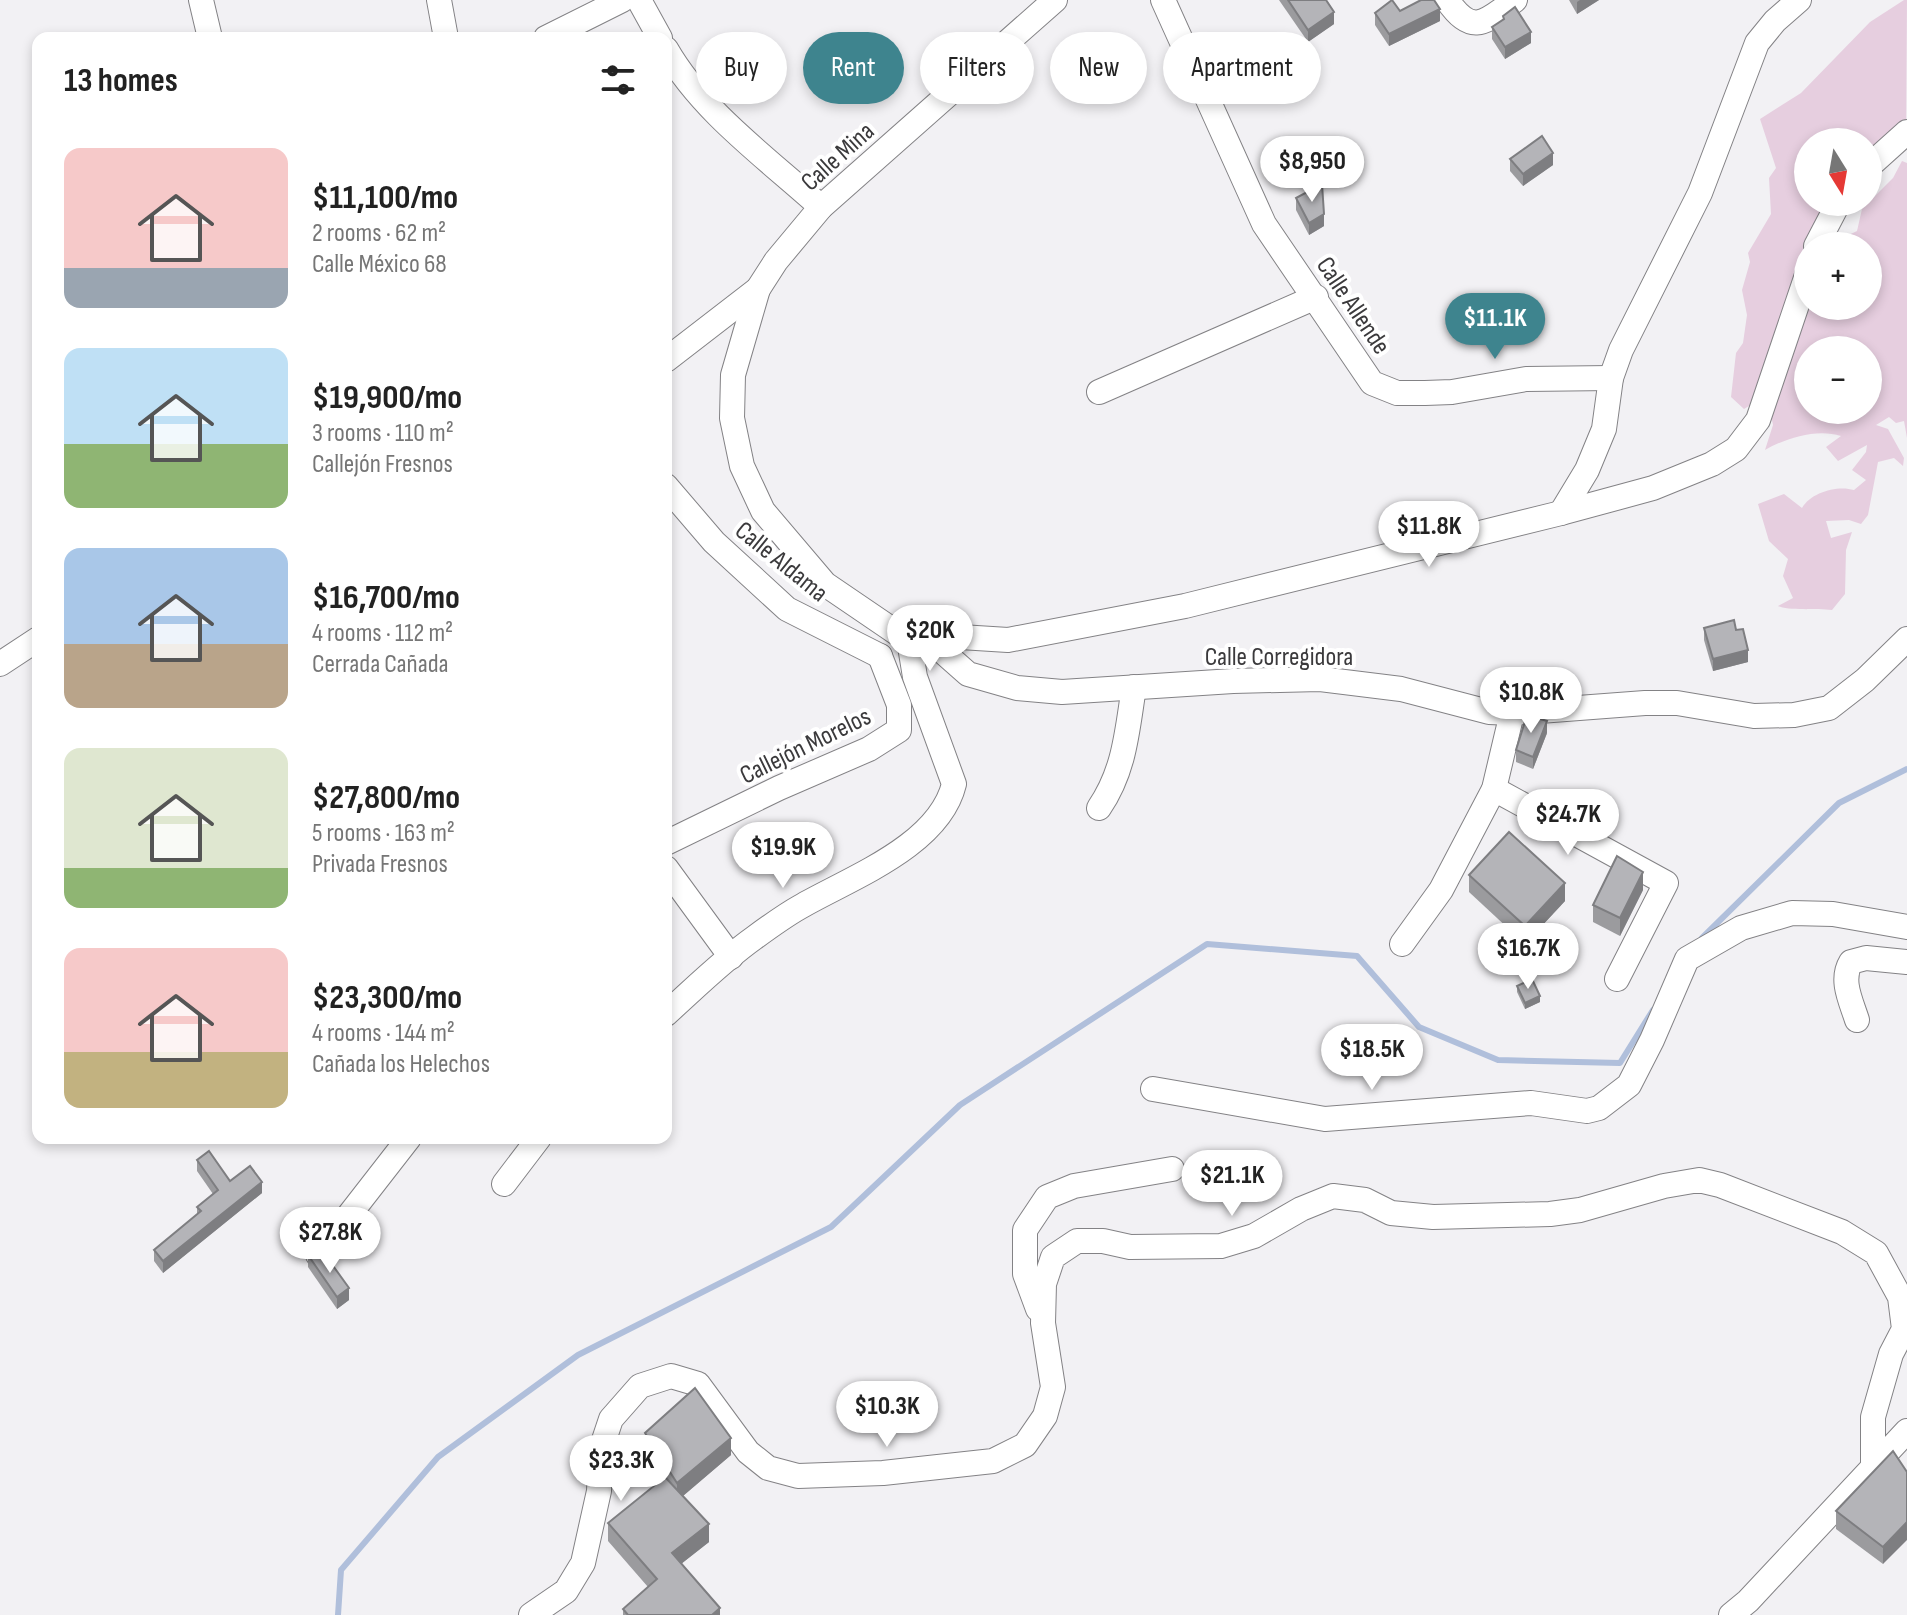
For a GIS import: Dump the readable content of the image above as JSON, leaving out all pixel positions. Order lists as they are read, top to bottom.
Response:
{
  "streets": {
    "street": [
      "Calle Mina",
      "Calle Allende",
      "Calle Aldama",
      "Calle Corregidora",
      "Callejón Morelos"
    ]
  },
  "crossings": [
    ["Calle Mina", "Calle Corregidora"],
    ["Calle Aldama", "Callejón Morelos"]
  ],
  "north": "bottom",
  "page": {
    "chip": [
      "Buy",
      "Rent",
      "Filters",
      "New",
      "Apartment"
    ],
    "heading": "13 homes",
    "map_buttons": ["+", "−"],
    "list": [
      {
        "name": "$11,100/mo",
        "note": "2 rooms · 62 m² · Calle México 68"
      },
      {
        "name": "$19,900/mo",
        "note": "3 rooms · 110 m² · Callejón Fresnos"
      },
      {
        "name": "$16,700/mo",
        "note": "4 rooms · 112 m² · Cerrada Cañada"
      },
      {
        "name": "$27,800/mo",
        "note": "5 rooms · 163 m² · Privada Fresnos"
      },
      {
        "name": "$23,300/mo",
        "note": "4 rooms · 144 m² · Cañada los Helechos"
      }
    ],
    "price": [
      "$8,950",
      "$11.1K",
      "$11.8K",
      "$20K",
      "$10.8K",
      "$24.7K",
      "$19.9K",
      "$16.7K",
      "$18.5K",
      "$21.1K",
      "$27.8K",
      "$10.3K",
      "$23.3K"
    ]
  }
}
